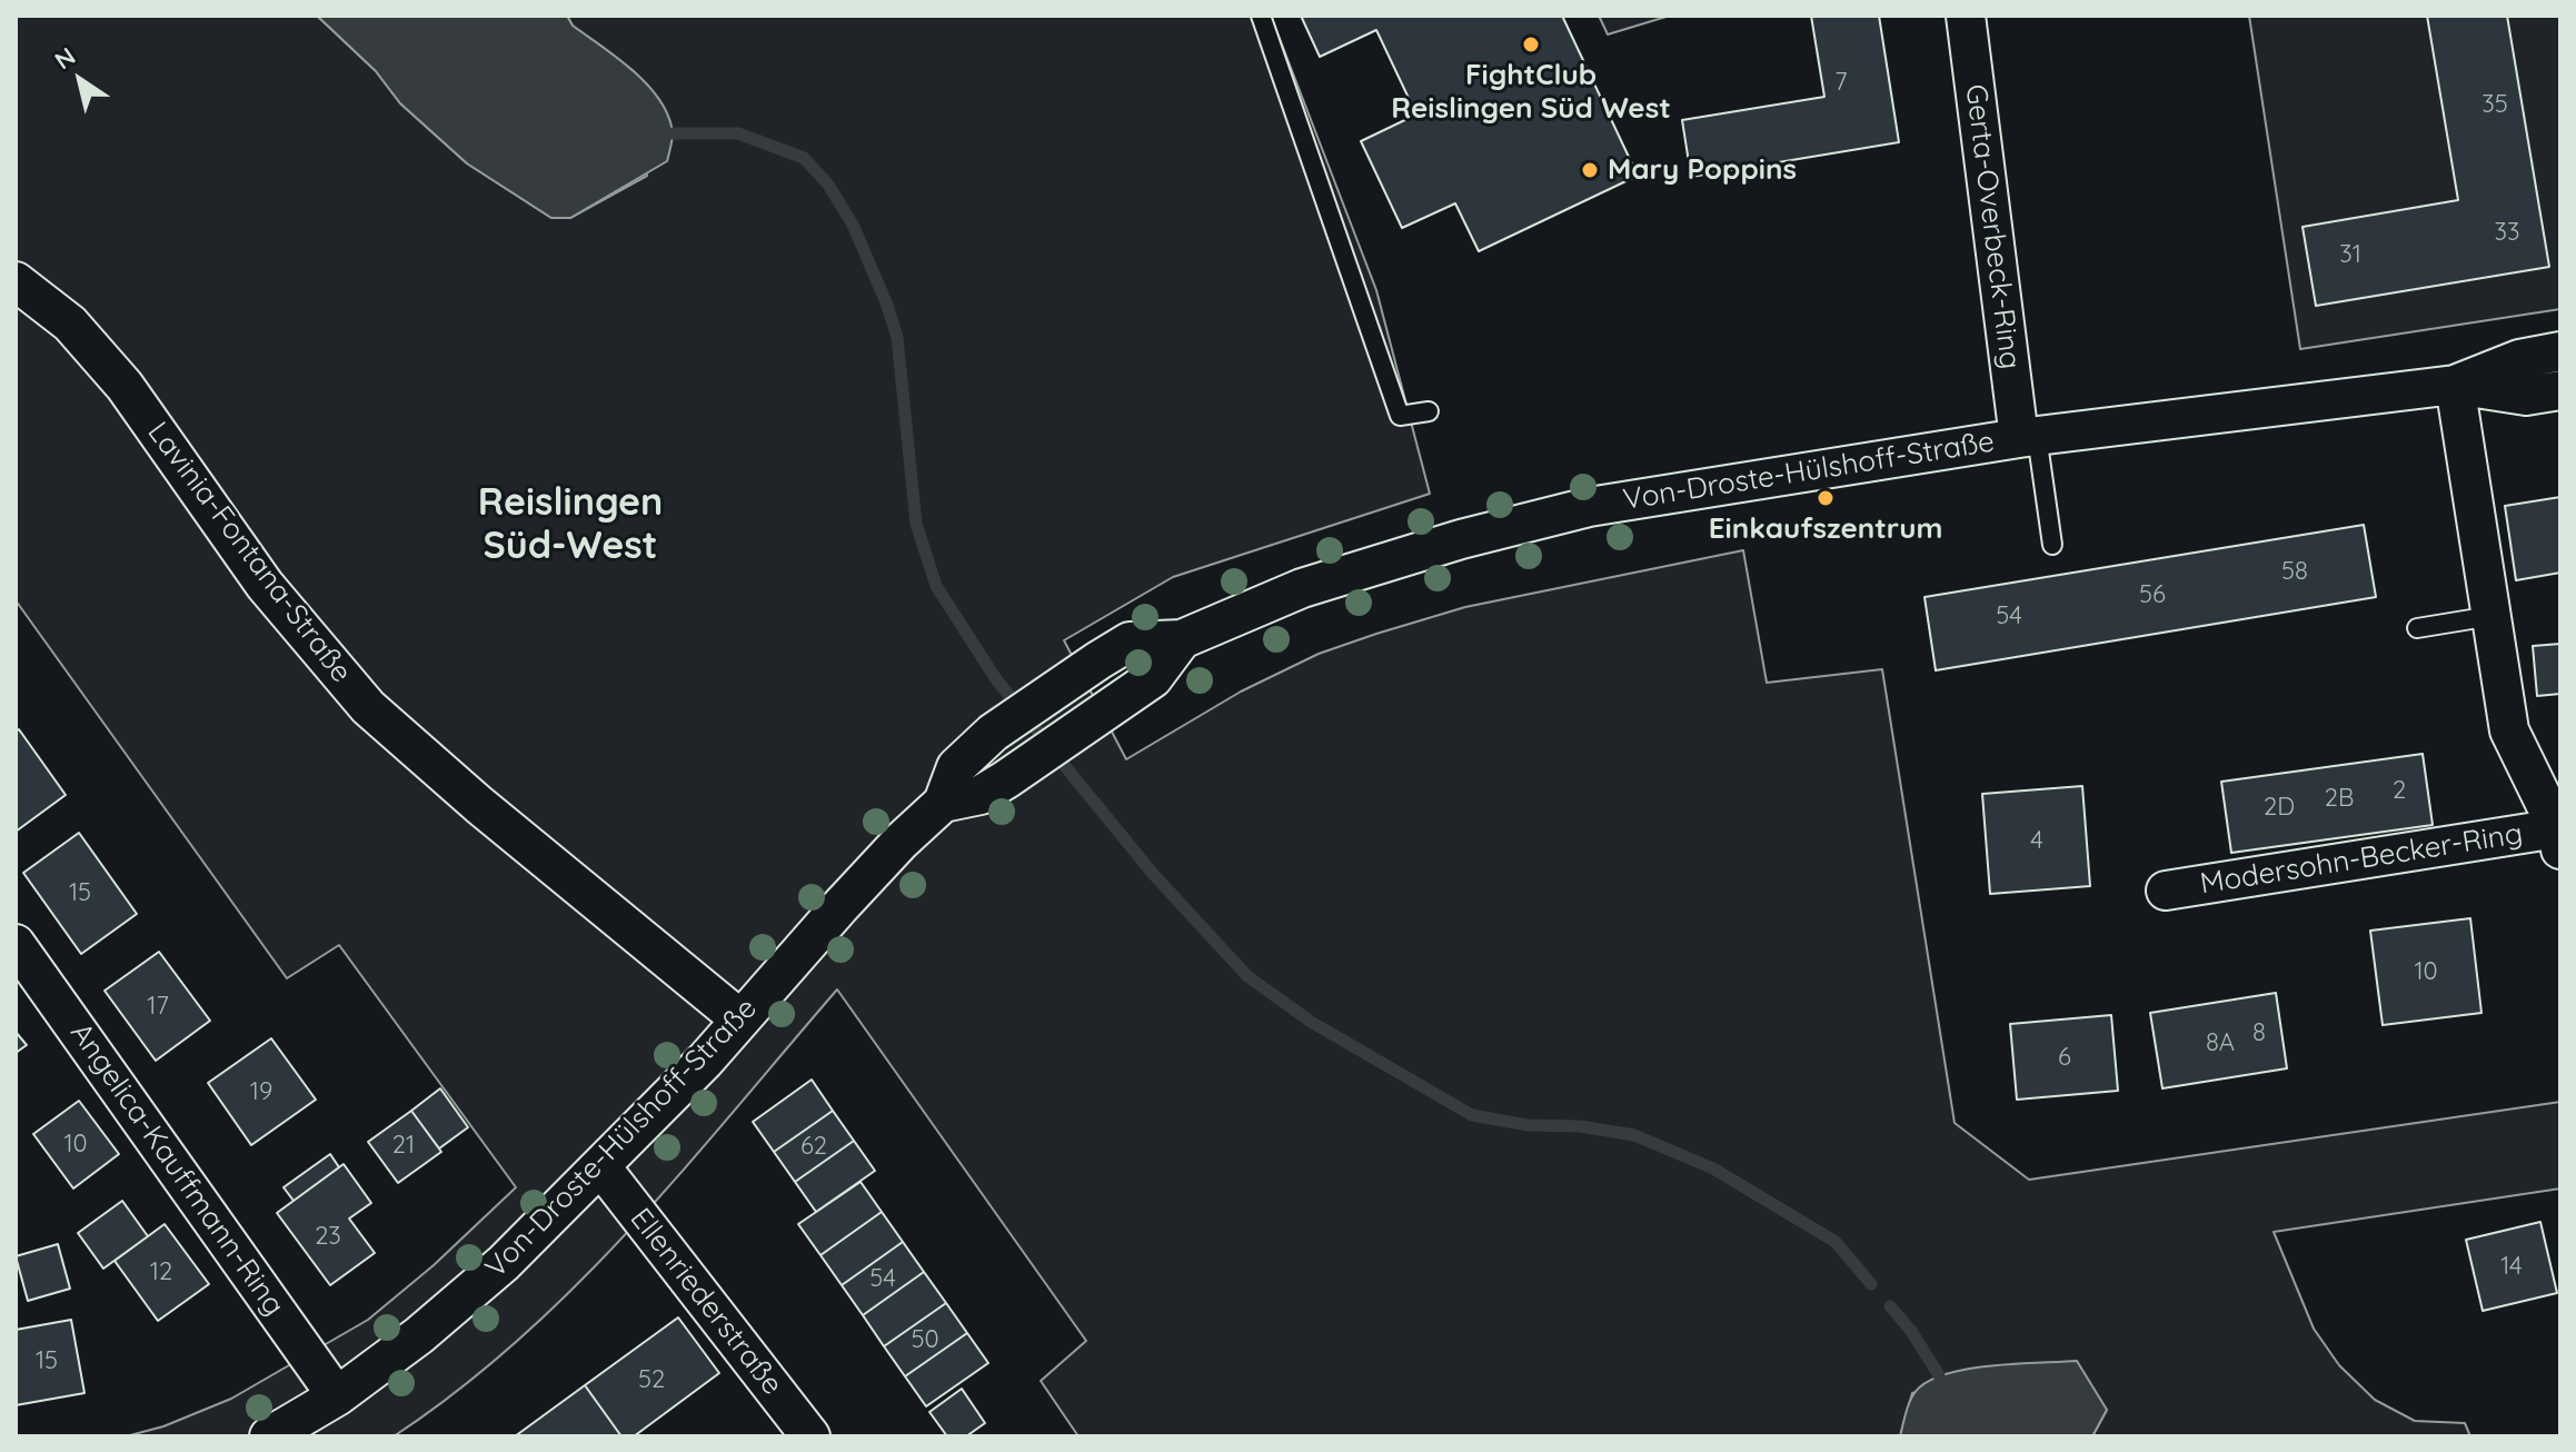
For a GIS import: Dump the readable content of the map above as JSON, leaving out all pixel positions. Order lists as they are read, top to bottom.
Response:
{
  "streets": {
    "street": [
      "Gerta-Overbeck-Ring",
      "Von-Droste-Hülshoff-Straße",
      "Lavinia-Fontana-Straße",
      "Modersohn-Becker-Ring",
      "Angelica-Kauffmann-Ring",
      "Ellenriederstraße"
    ]
  },
  "crossings": [
    ["Gerta-Overbeck-Ring", "Von-Droste-Hülshoff-Straße"],
    ["Von-Droste-Hülshoff-Straße", "Lavinia-Fontana-Straße"],
    ["Von-Droste-Hülshoff-Straße", "Modersohn-Becker-Ring"],
    ["Von-Droste-Hülshoff-Straße", "Angelica-Kauffmann-Ring"],
    ["Von-Droste-Hülshoff-Straße", "Ellenriederstraße"]
  ],
  "districts": ["Reislingen Süd-West"],
  "places": ["FightClub Reislingen Süd West", "Mary Poppins", "Einkaufszentrum"],
  "house_numbers": [
    "7",
    "35",
    "33",
    "31",
    "58",
    "56",
    "54",
    "2",
    "2B",
    "2D",
    "4",
    "15",
    "10",
    "17",
    "8",
    "8A",
    "6",
    "19",
    "10",
    "21",
    "62",
    "23",
    "14",
    "12",
    "54",
    "50",
    "15",
    "52"
  ],
  "north": "top left"
}
